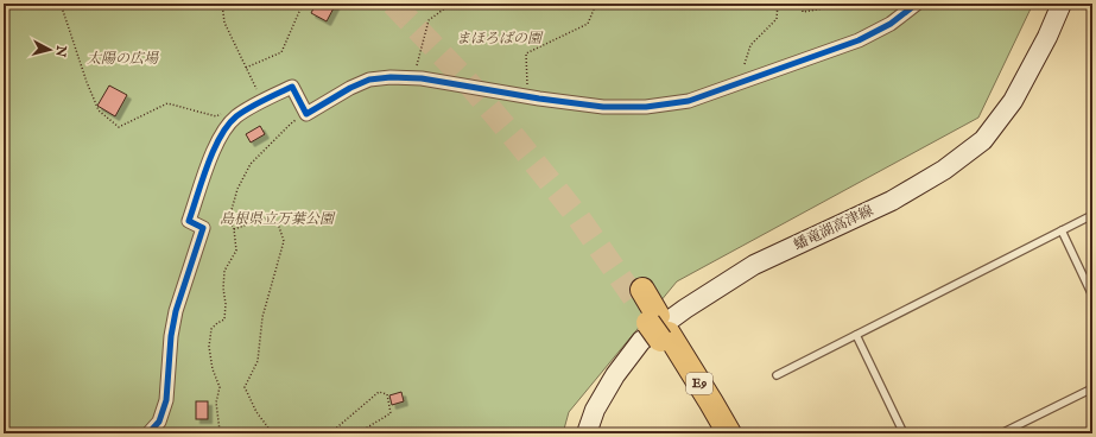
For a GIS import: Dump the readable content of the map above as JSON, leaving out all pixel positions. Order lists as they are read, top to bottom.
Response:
{
  "streets": {
    "highway": ["E9"],
    "main road": ["蟠竜湖高津線"]
  },
  "parks": ["まほろばの園", "太陽の広場", "島根県立万葉公園"],
  "north": "right"
}
